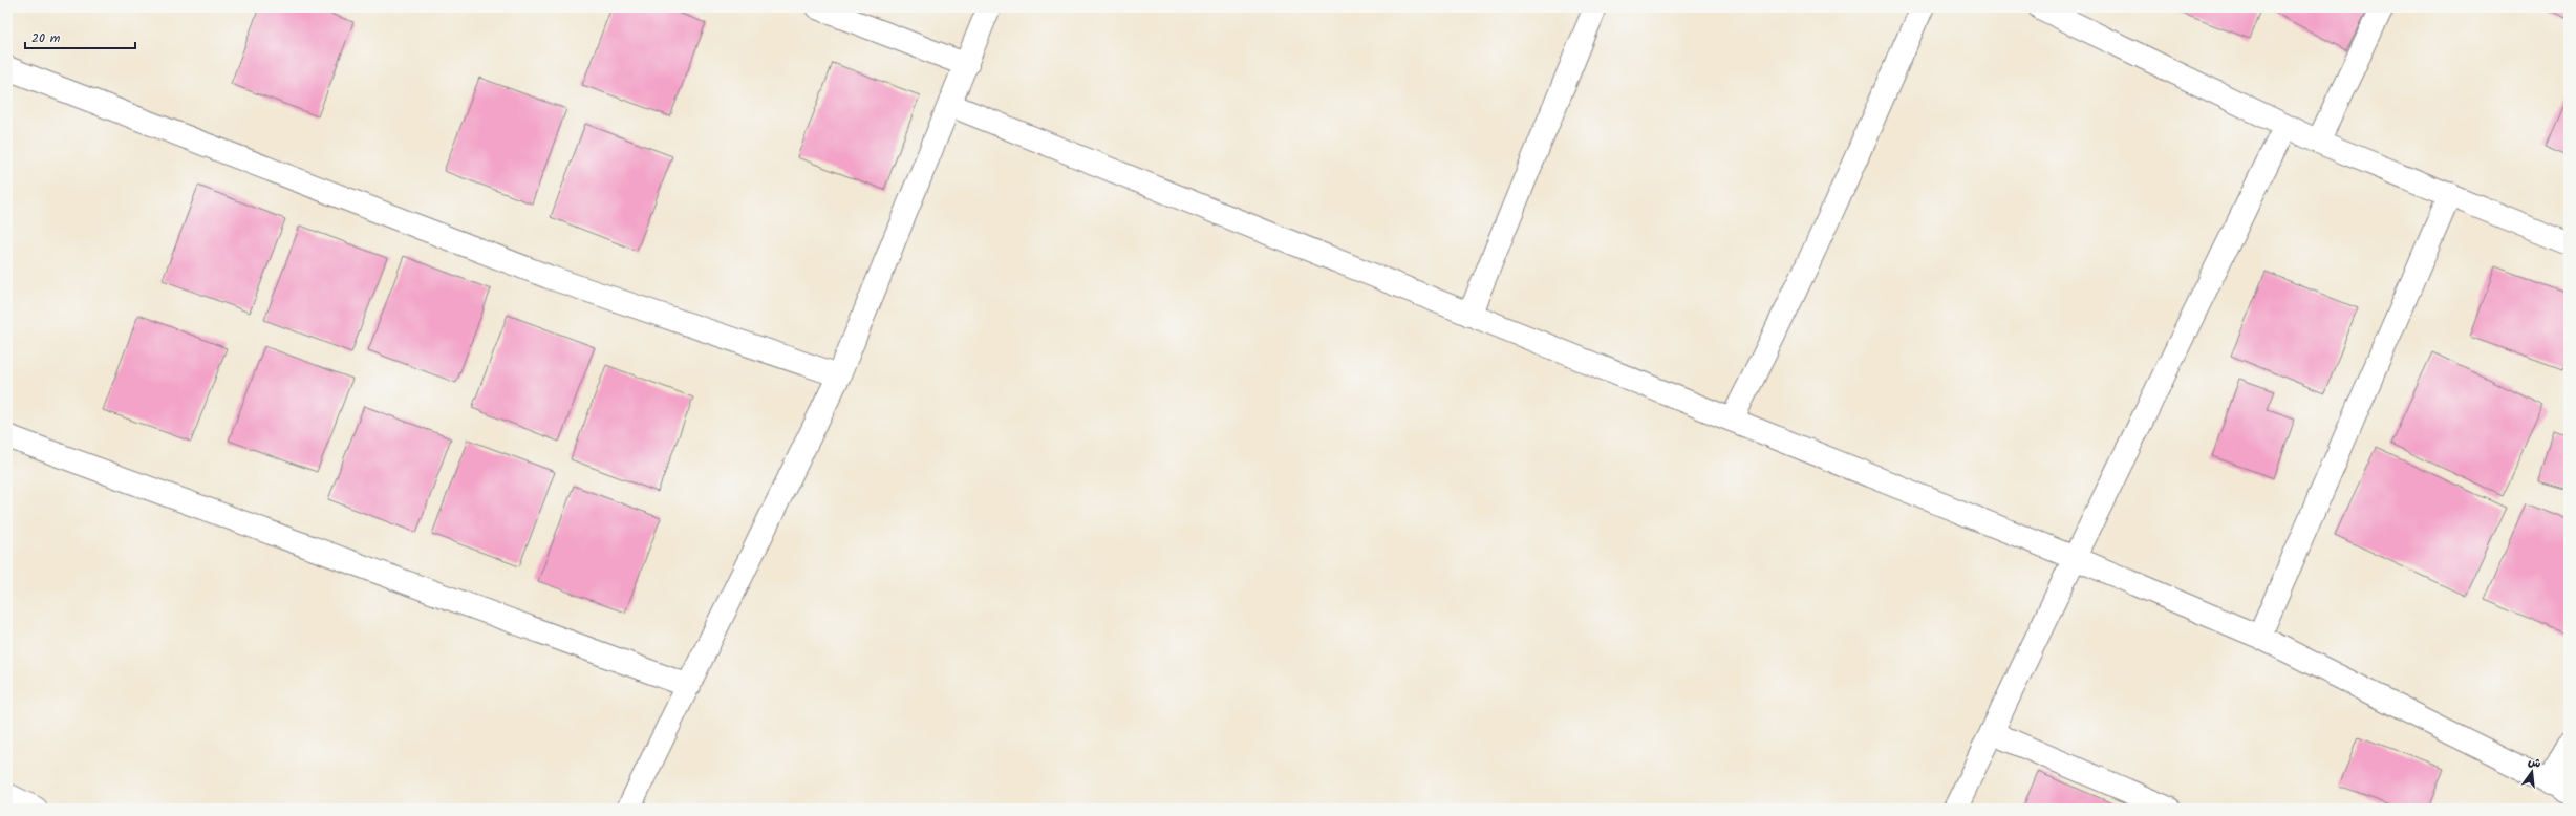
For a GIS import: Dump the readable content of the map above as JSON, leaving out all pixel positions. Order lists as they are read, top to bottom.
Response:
{
  "scale_bar": "20 m",
  "north": "top"
}
